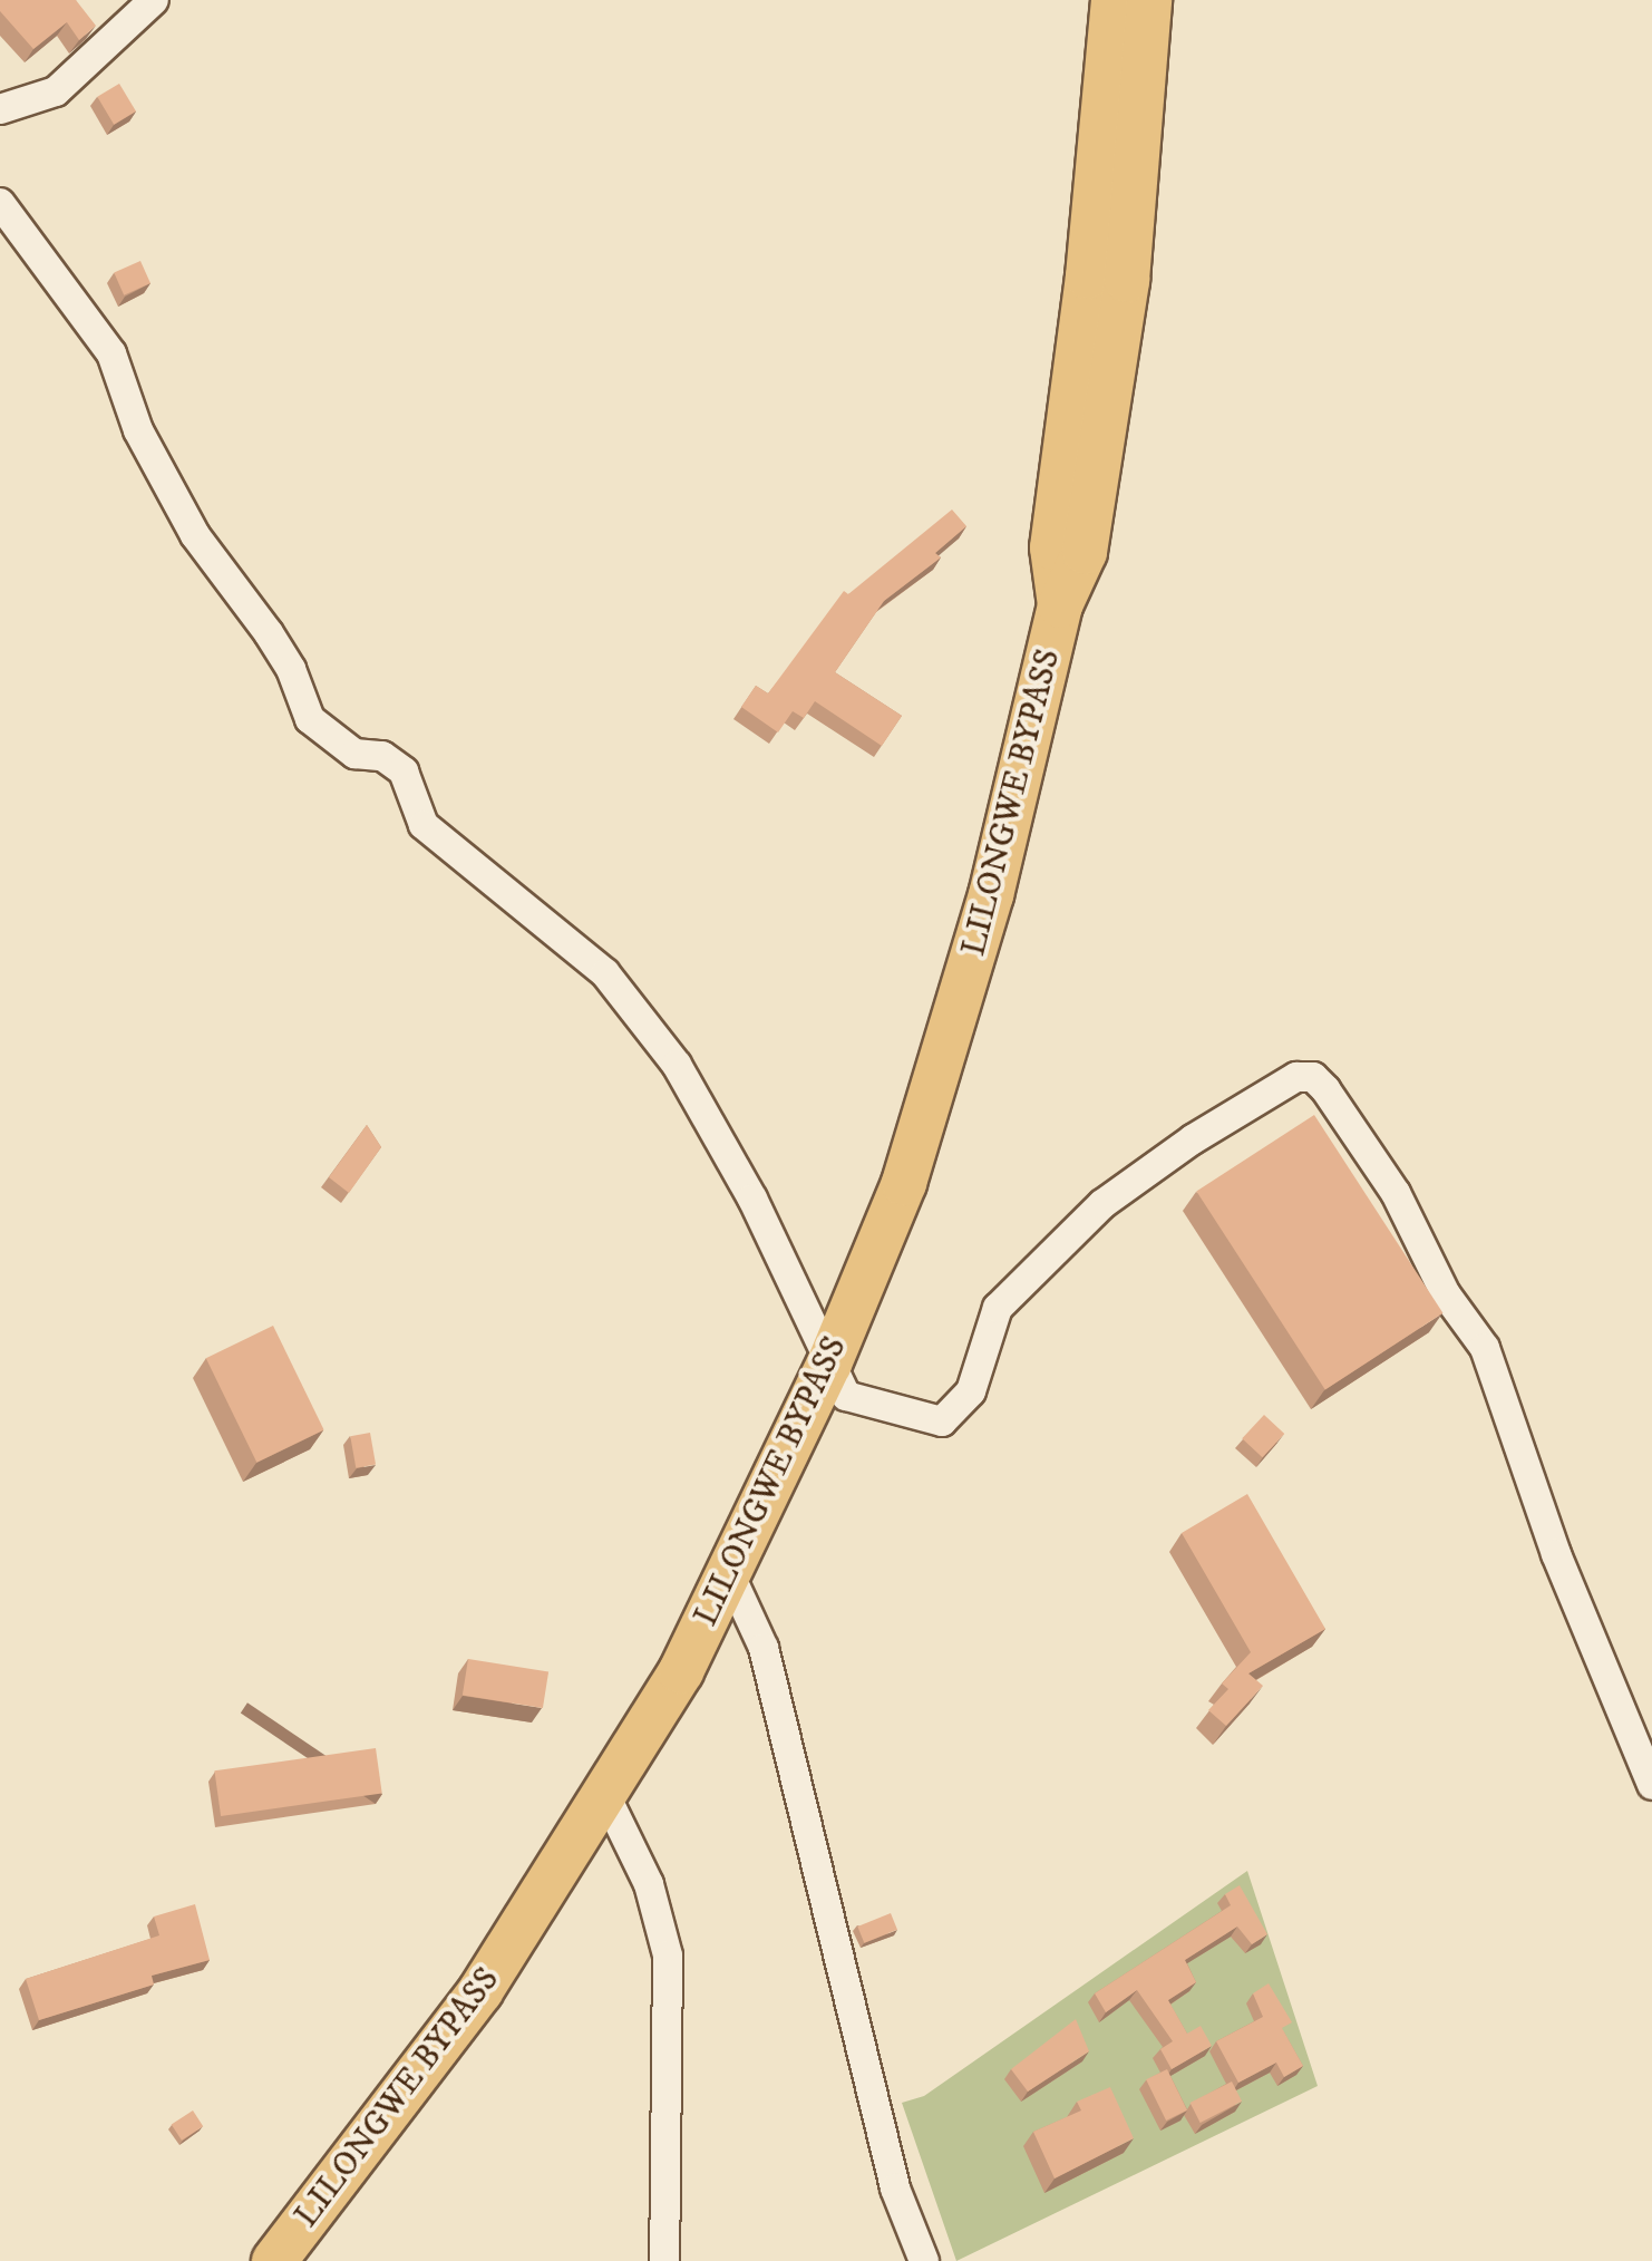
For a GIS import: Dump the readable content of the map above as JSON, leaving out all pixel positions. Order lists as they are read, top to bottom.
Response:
{
  "streets": {
    "main road": ["LILONGWE BYPASS"]
  }
}
